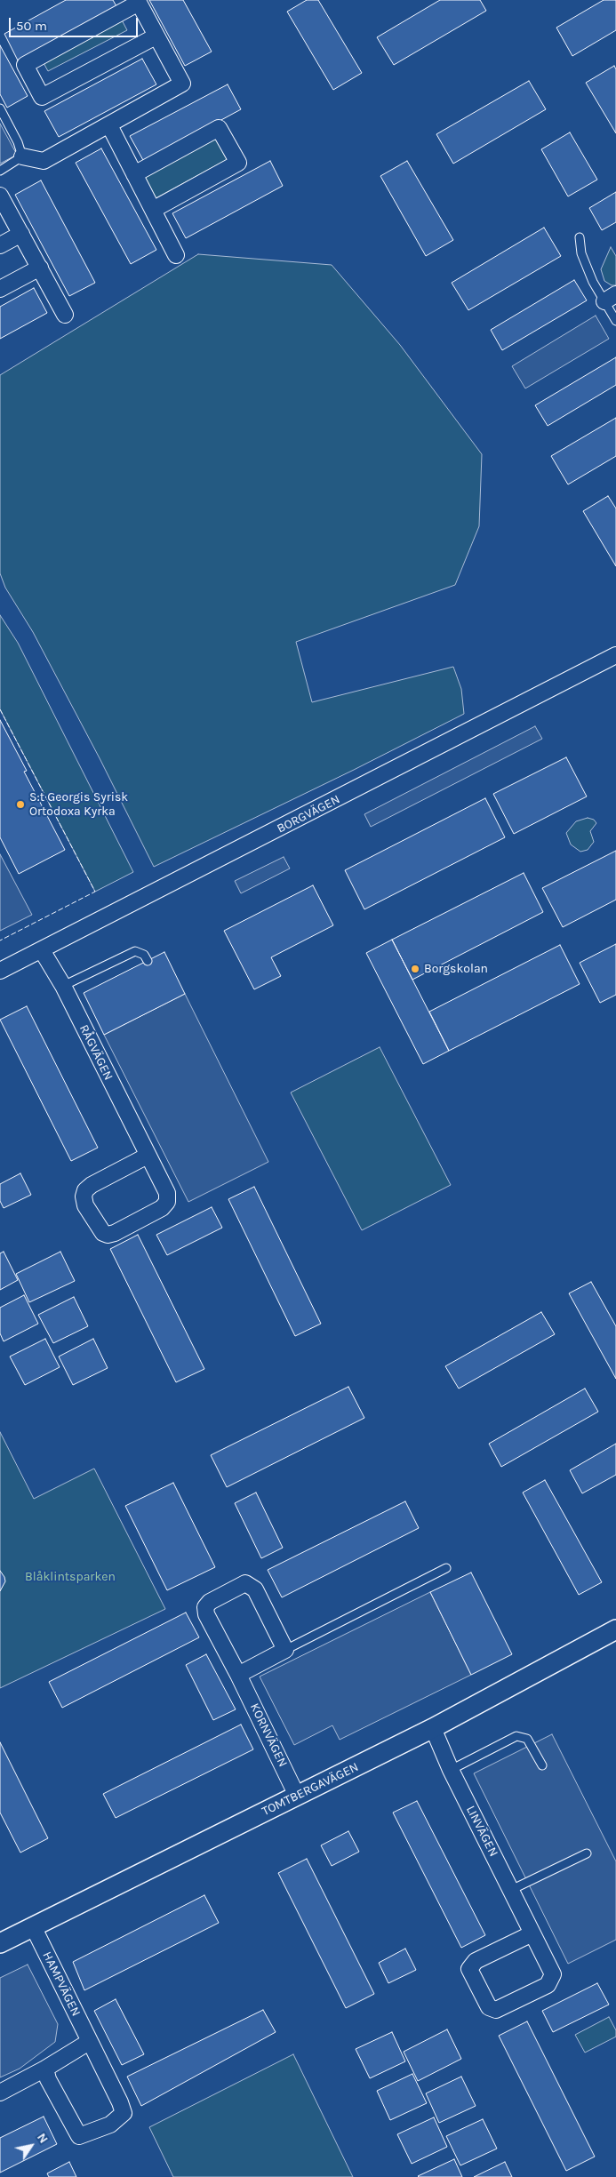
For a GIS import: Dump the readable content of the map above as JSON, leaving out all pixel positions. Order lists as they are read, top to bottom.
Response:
{
  "streets": {
    "street": [
      "BORGVÄGEN",
      "RÅGVÄGEN",
      "KORNVÄGEN",
      "TOMTBERGAVÄGEN",
      "LINVÄGEN",
      "HAMPVÄGEN"
    ]
  },
  "crossings": [
    ["BORGVÄGEN", "RÅGVÄGEN"],
    ["KORNVÄGEN", "TOMTBERGAVÄGEN"],
    ["TOMTBERGAVÄGEN", "LINVÄGEN"],
    ["TOMTBERGAVÄGEN", "HAMPVÄGEN"]
  ],
  "parks": ["Blåklintsparken"],
  "places": ["S:t Georgis Syrisk Ortodoxa Kyrka", "Borgskolan"],
  "scale_bar": "50 m",
  "north": "top right"
}
